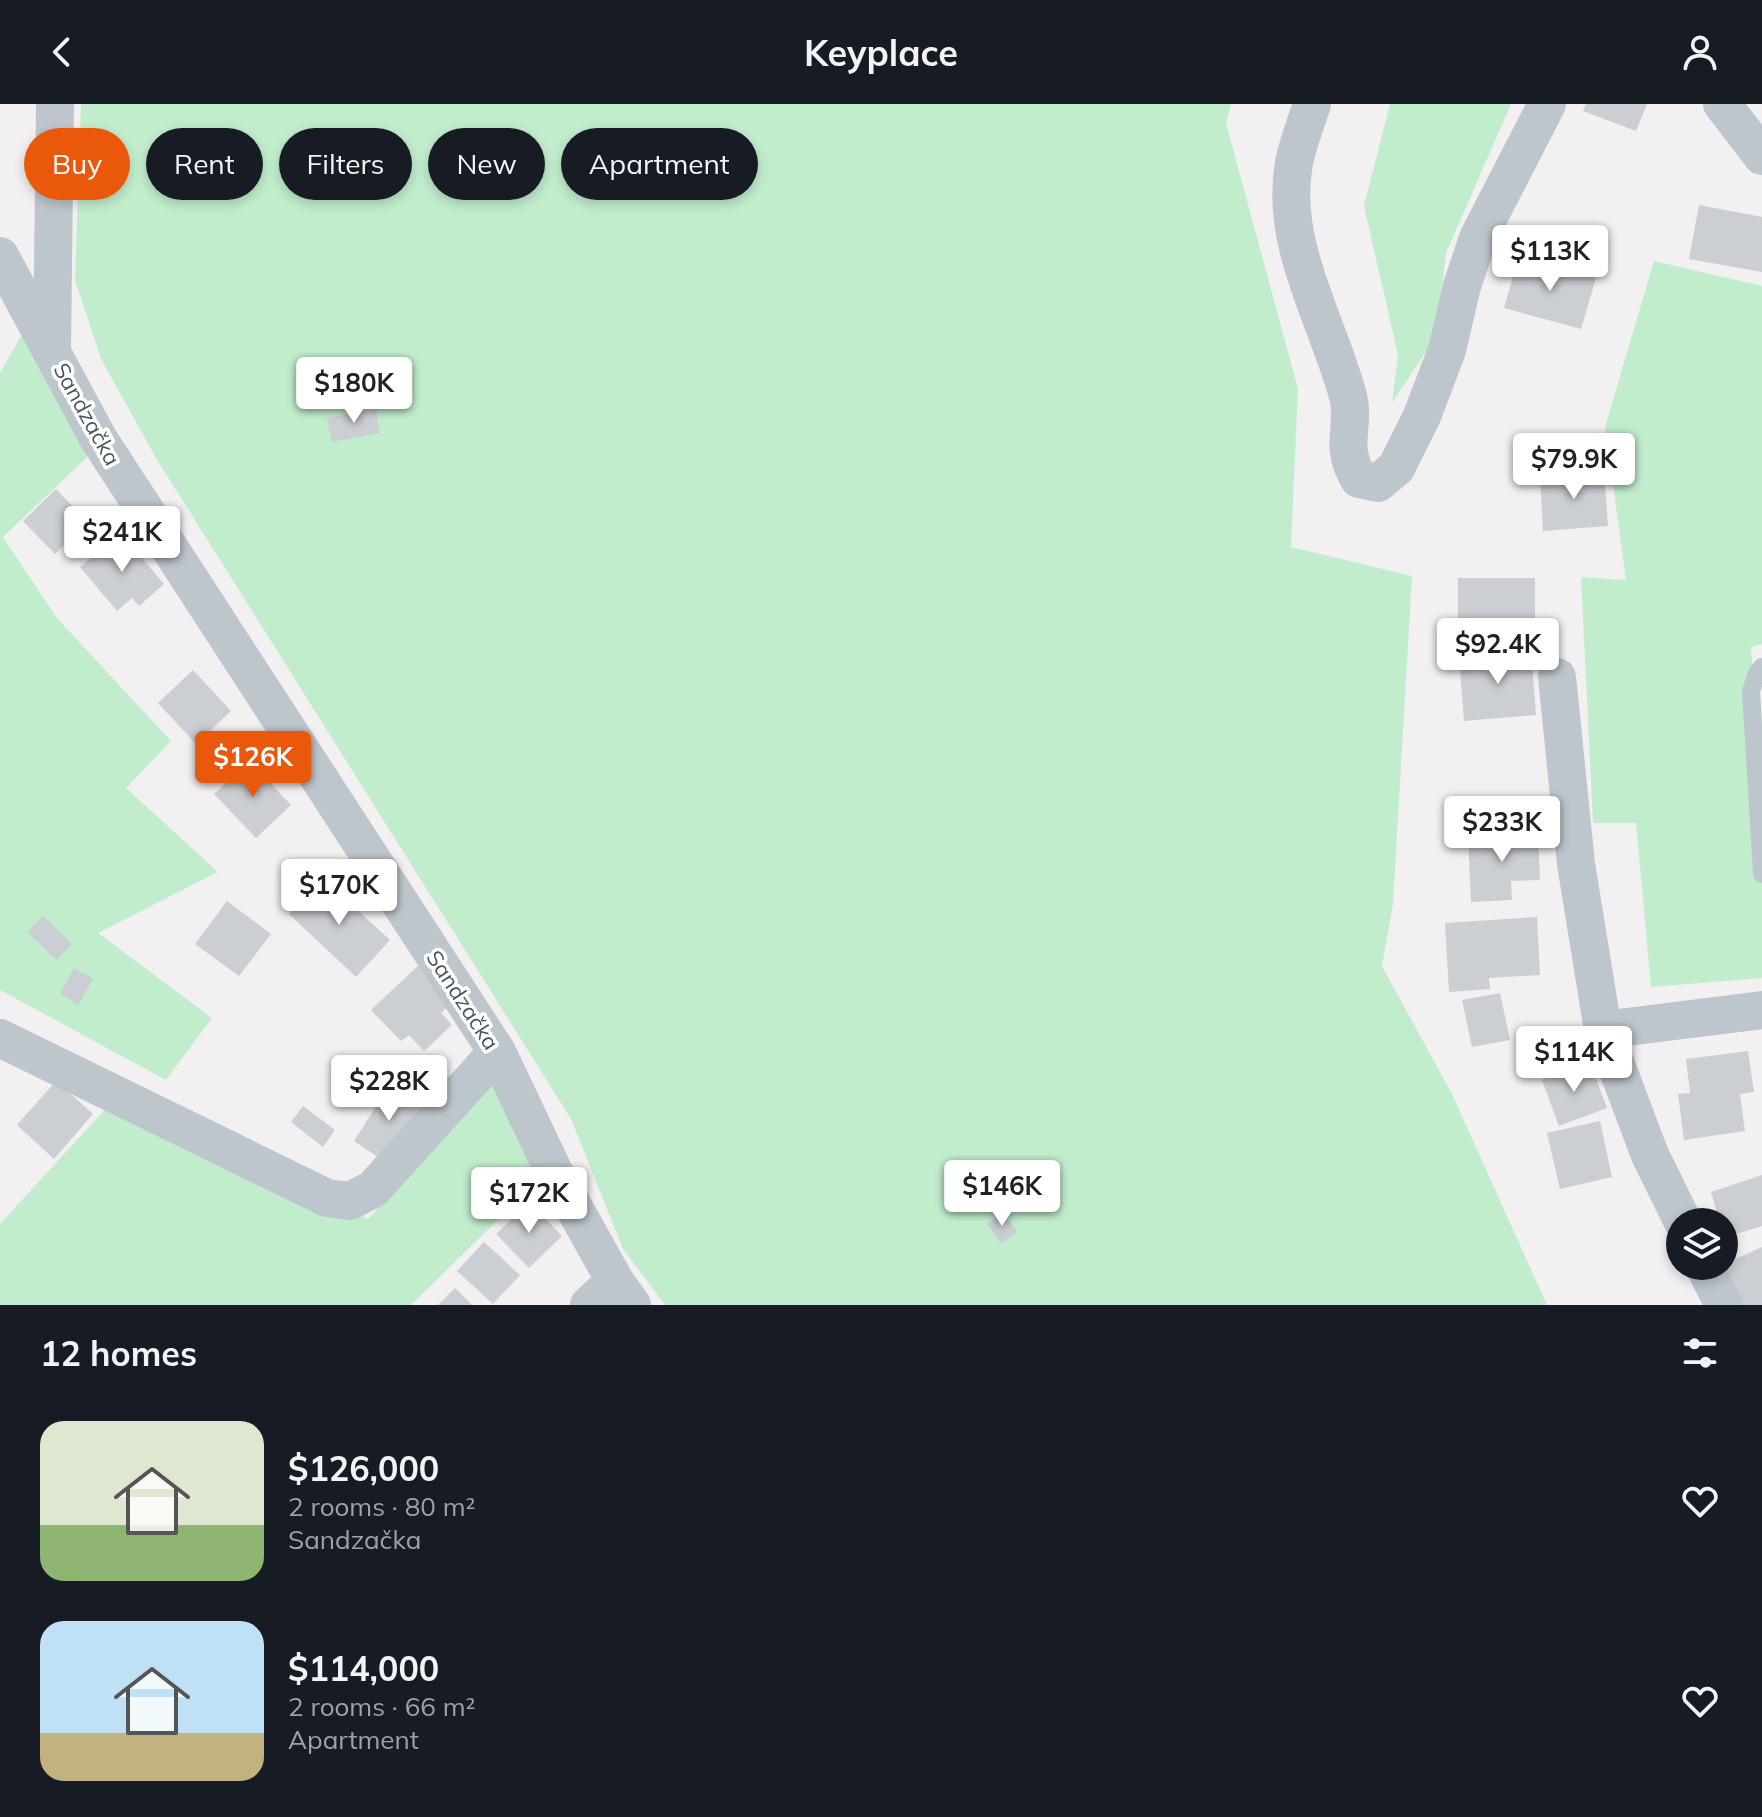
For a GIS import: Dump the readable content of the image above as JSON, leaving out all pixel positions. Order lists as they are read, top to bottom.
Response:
{
  "streets": {
    "street": ["Sandzačka"]
  },
  "page": {
    "header": "Keyplace",
    "chip": [
      "Buy",
      "Rent",
      "Filters",
      "New",
      "Apartment"
    ],
    "price": [
      "$113K",
      "$180K",
      "$79.9K",
      "$241K",
      "$92.4K",
      "$126K",
      "$233K",
      "$170K",
      "$114K",
      "$228K",
      "$146K",
      "$172K"
    ],
    "heading": "12 homes",
    "list": [
      {
        "name": "$126,000",
        "note": "2 rooms · 80 m² · Sandzačka"
      },
      {
        "name": "$114,000",
        "note": "2 rooms · 66 m² · Apartment"
      }
    ]
  }
}
